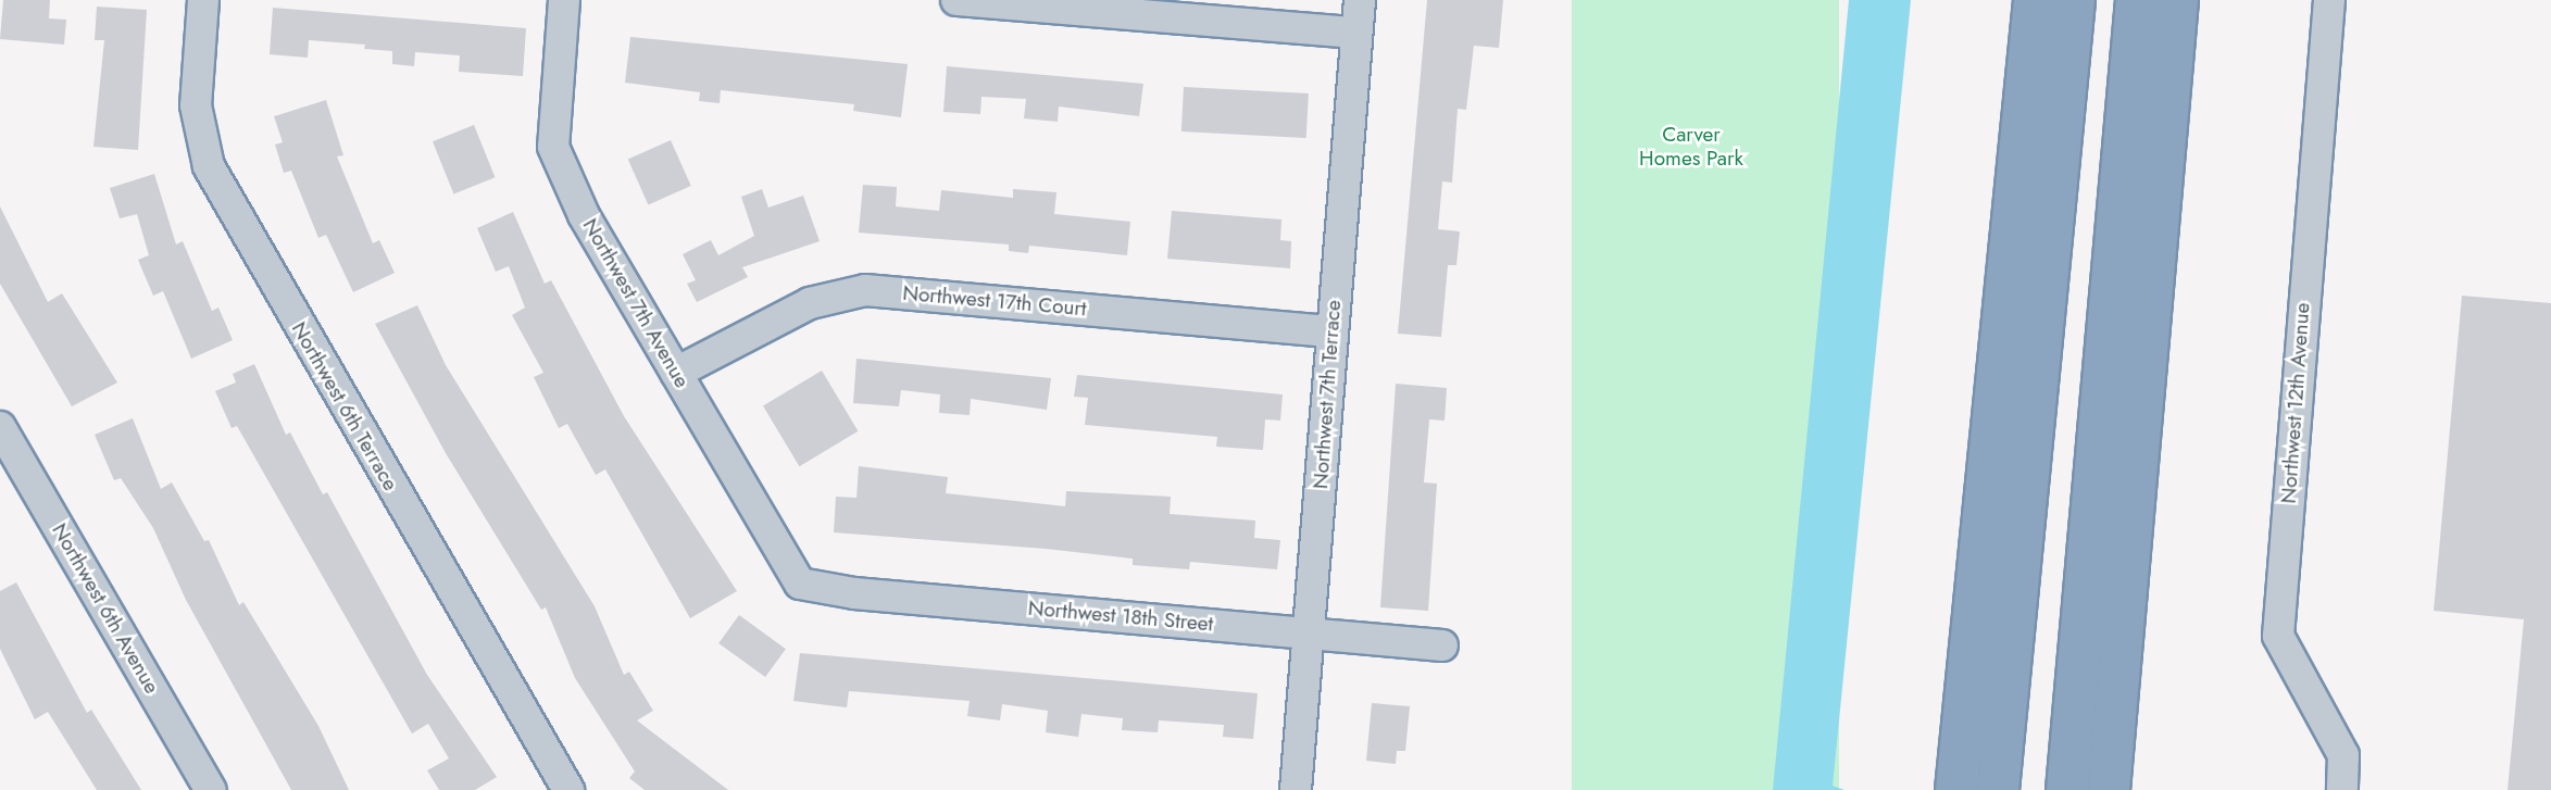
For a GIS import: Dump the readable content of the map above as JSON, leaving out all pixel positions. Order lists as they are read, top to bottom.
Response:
{
  "streets": {
    "street": [
      "Northwest 17th Court",
      "Northwest 7th Avenue",
      "Northwest 7th Terrace",
      "Northwest 12th Avenue",
      "Northwest 6th Terrace",
      "Northwest 6th Avenue",
      "Northwest 18th Street"
    ]
  },
  "crossings": [
    ["Northwest 17th Court", "Northwest 7th Avenue"],
    ["Northwest 17th Court", "Northwest 7th Terrace"],
    ["Northwest 7th Avenue", "Northwest 18th Street"],
    ["Northwest 7th Terrace", "Northwest 18th Street"]
  ],
  "parks": ["Carver Homes Park"]
}
